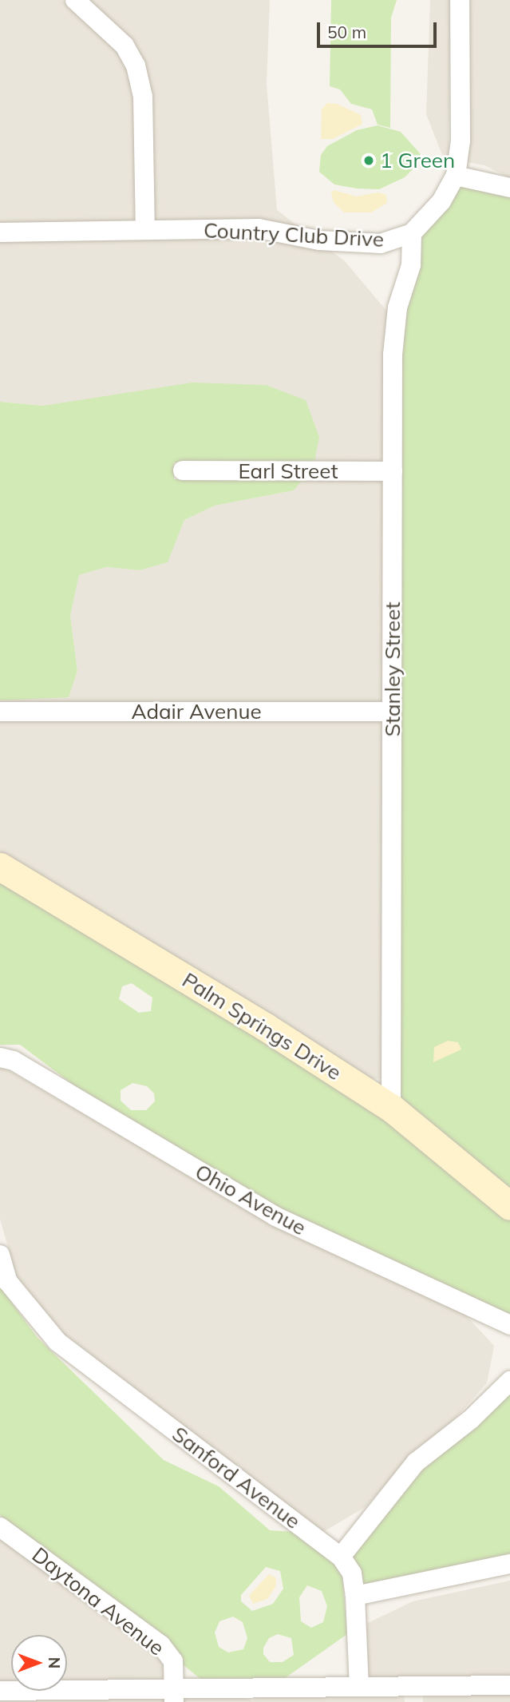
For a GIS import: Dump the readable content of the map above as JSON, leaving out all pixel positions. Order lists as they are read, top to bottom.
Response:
{
  "streets": {
    "street": [
      "Country Club Drive",
      "Earl Street",
      "Stanley Street",
      "Adair Avenue",
      "Palm Springs Drive",
      "Ohio Avenue",
      "Sanford Avenue",
      "Daytona Avenue"
    ]
  },
  "crossings": [
    ["Country Club Drive", "Stanley Street"],
    ["Earl Street", "Stanley Street"],
    ["Stanley Street", "Adair Avenue"],
    ["Stanley Street", "Palm Springs Drive"]
  ],
  "places": ["1 Green"],
  "scale_bar": "50 m",
  "north": "right"
}
